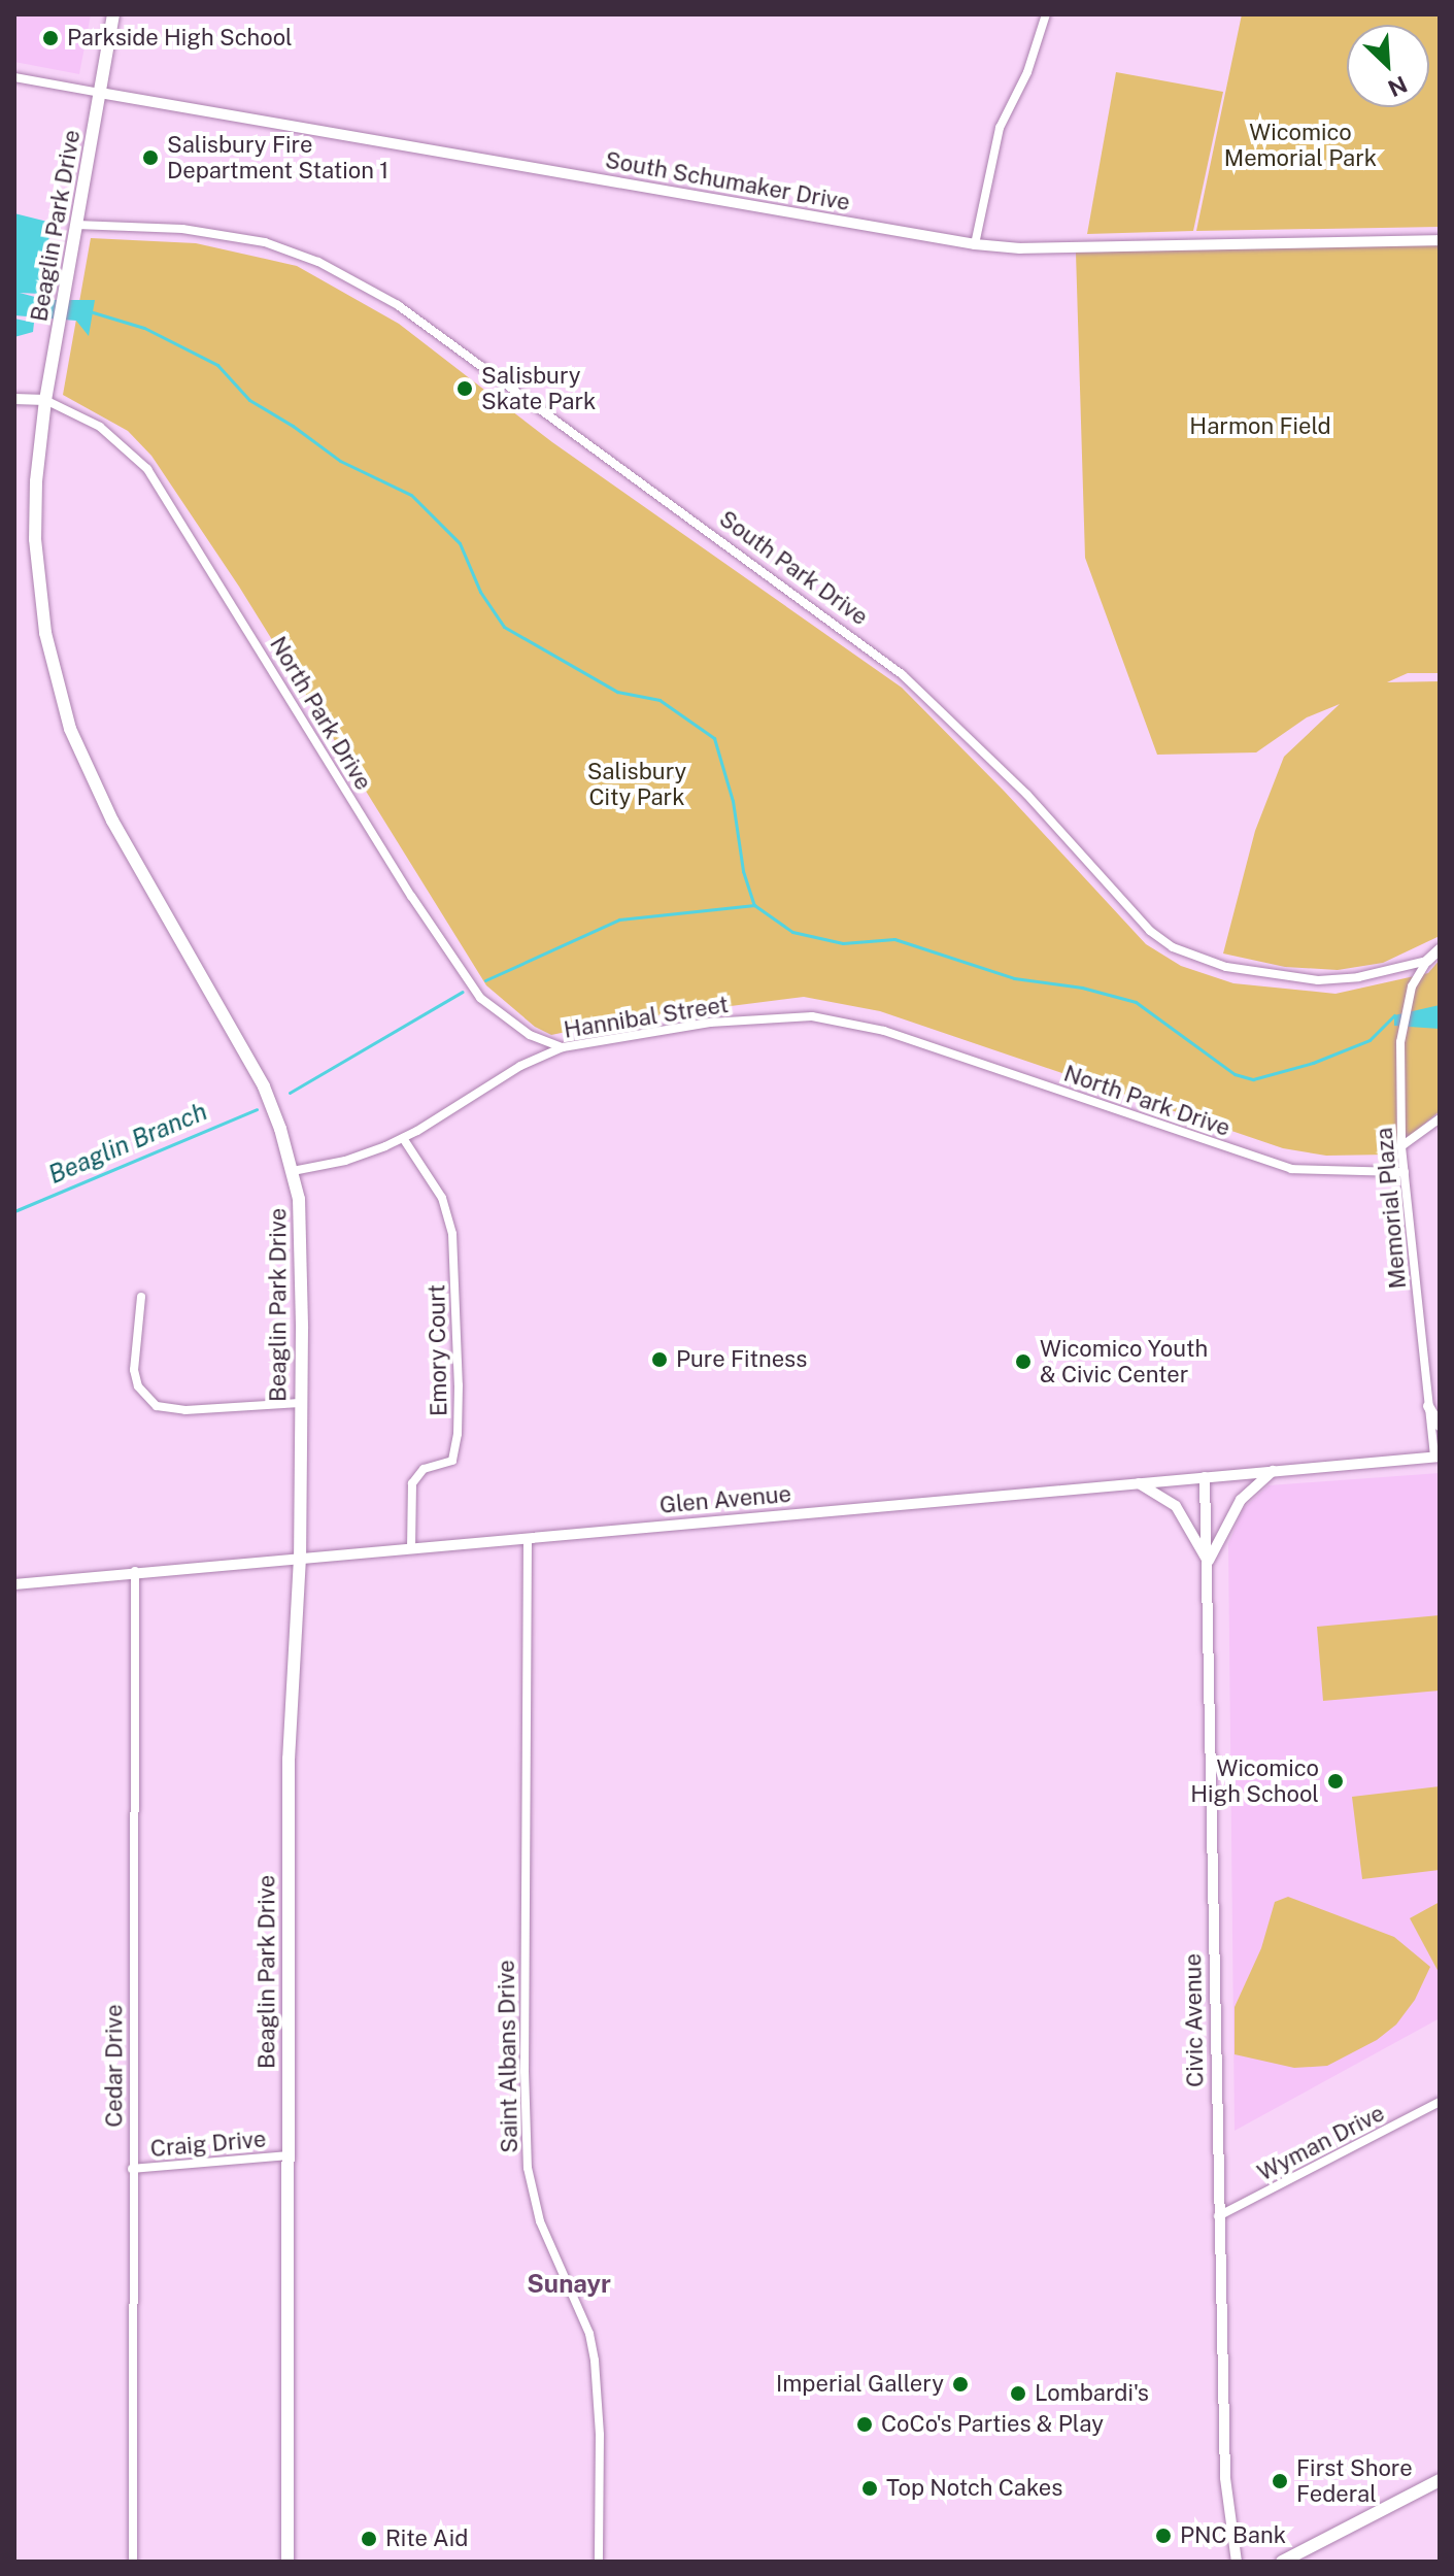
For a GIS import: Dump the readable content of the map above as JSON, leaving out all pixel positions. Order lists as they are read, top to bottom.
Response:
{
  "streets": {
    "main road": ["Beaglin Park Drive"],
    "street": [
      "South Schumaker Drive",
      "South Park Drive",
      "North Park Drive",
      "Hannibal Street",
      "Memorial Plaza",
      "Emory Court",
      "Glen Avenue",
      "Civic Avenue",
      "Saint Albans Drive",
      "Cedar Drive",
      "Wyman Drive",
      "Craig Drive"
    ]
  },
  "crossings": [
    ["South Schumaker Drive", "Beaglin Park Drive"],
    ["Beaglin Park Drive", "South Park Drive"],
    ["Beaglin Park Drive", "North Park Drive"],
    ["Beaglin Park Drive", "Hannibal Street"],
    ["Beaglin Park Drive", "Glen Avenue"],
    ["Beaglin Park Drive", "Craig Drive"],
    ["South Park Drive", "Memorial Plaza"],
    ["North Park Drive", "Hannibal Street"],
    ["North Park Drive", "Memorial Plaza"],
    ["Hannibal Street", "Emory Court"],
    ["Memorial Plaza", "Glen Avenue"],
    ["Emory Court", "Glen Avenue"],
    ["Glen Avenue", "Civic Avenue"],
    ["Glen Avenue", "Saint Albans Drive"],
    ["Glen Avenue", "Cedar Drive"],
    ["Civic Avenue", "Wyman Drive"],
    ["Cedar Drive", "Craig Drive"]
  ],
  "districts": ["Sunayr"],
  "water": ["Beaglin Branch"],
  "parks": ["Wicomico Memorial Park", "Harmon Field", "Salisbury City Park"],
  "places": [
    "Parkside High School",
    "Salisbury Fire Department Station 1",
    "Salisbury Skate Park",
    "Pure Fitness",
    "Wicomico Youth & Civic Center",
    "Wicomico High School",
    "Imperial Gallery",
    "Lombardi's",
    "CoCo's Parties & Play",
    "First Shore Federal",
    "Top Notch Cakes",
    "PNC Bank",
    "Rite Aid"
  ],
  "north": "bottom right"
}
